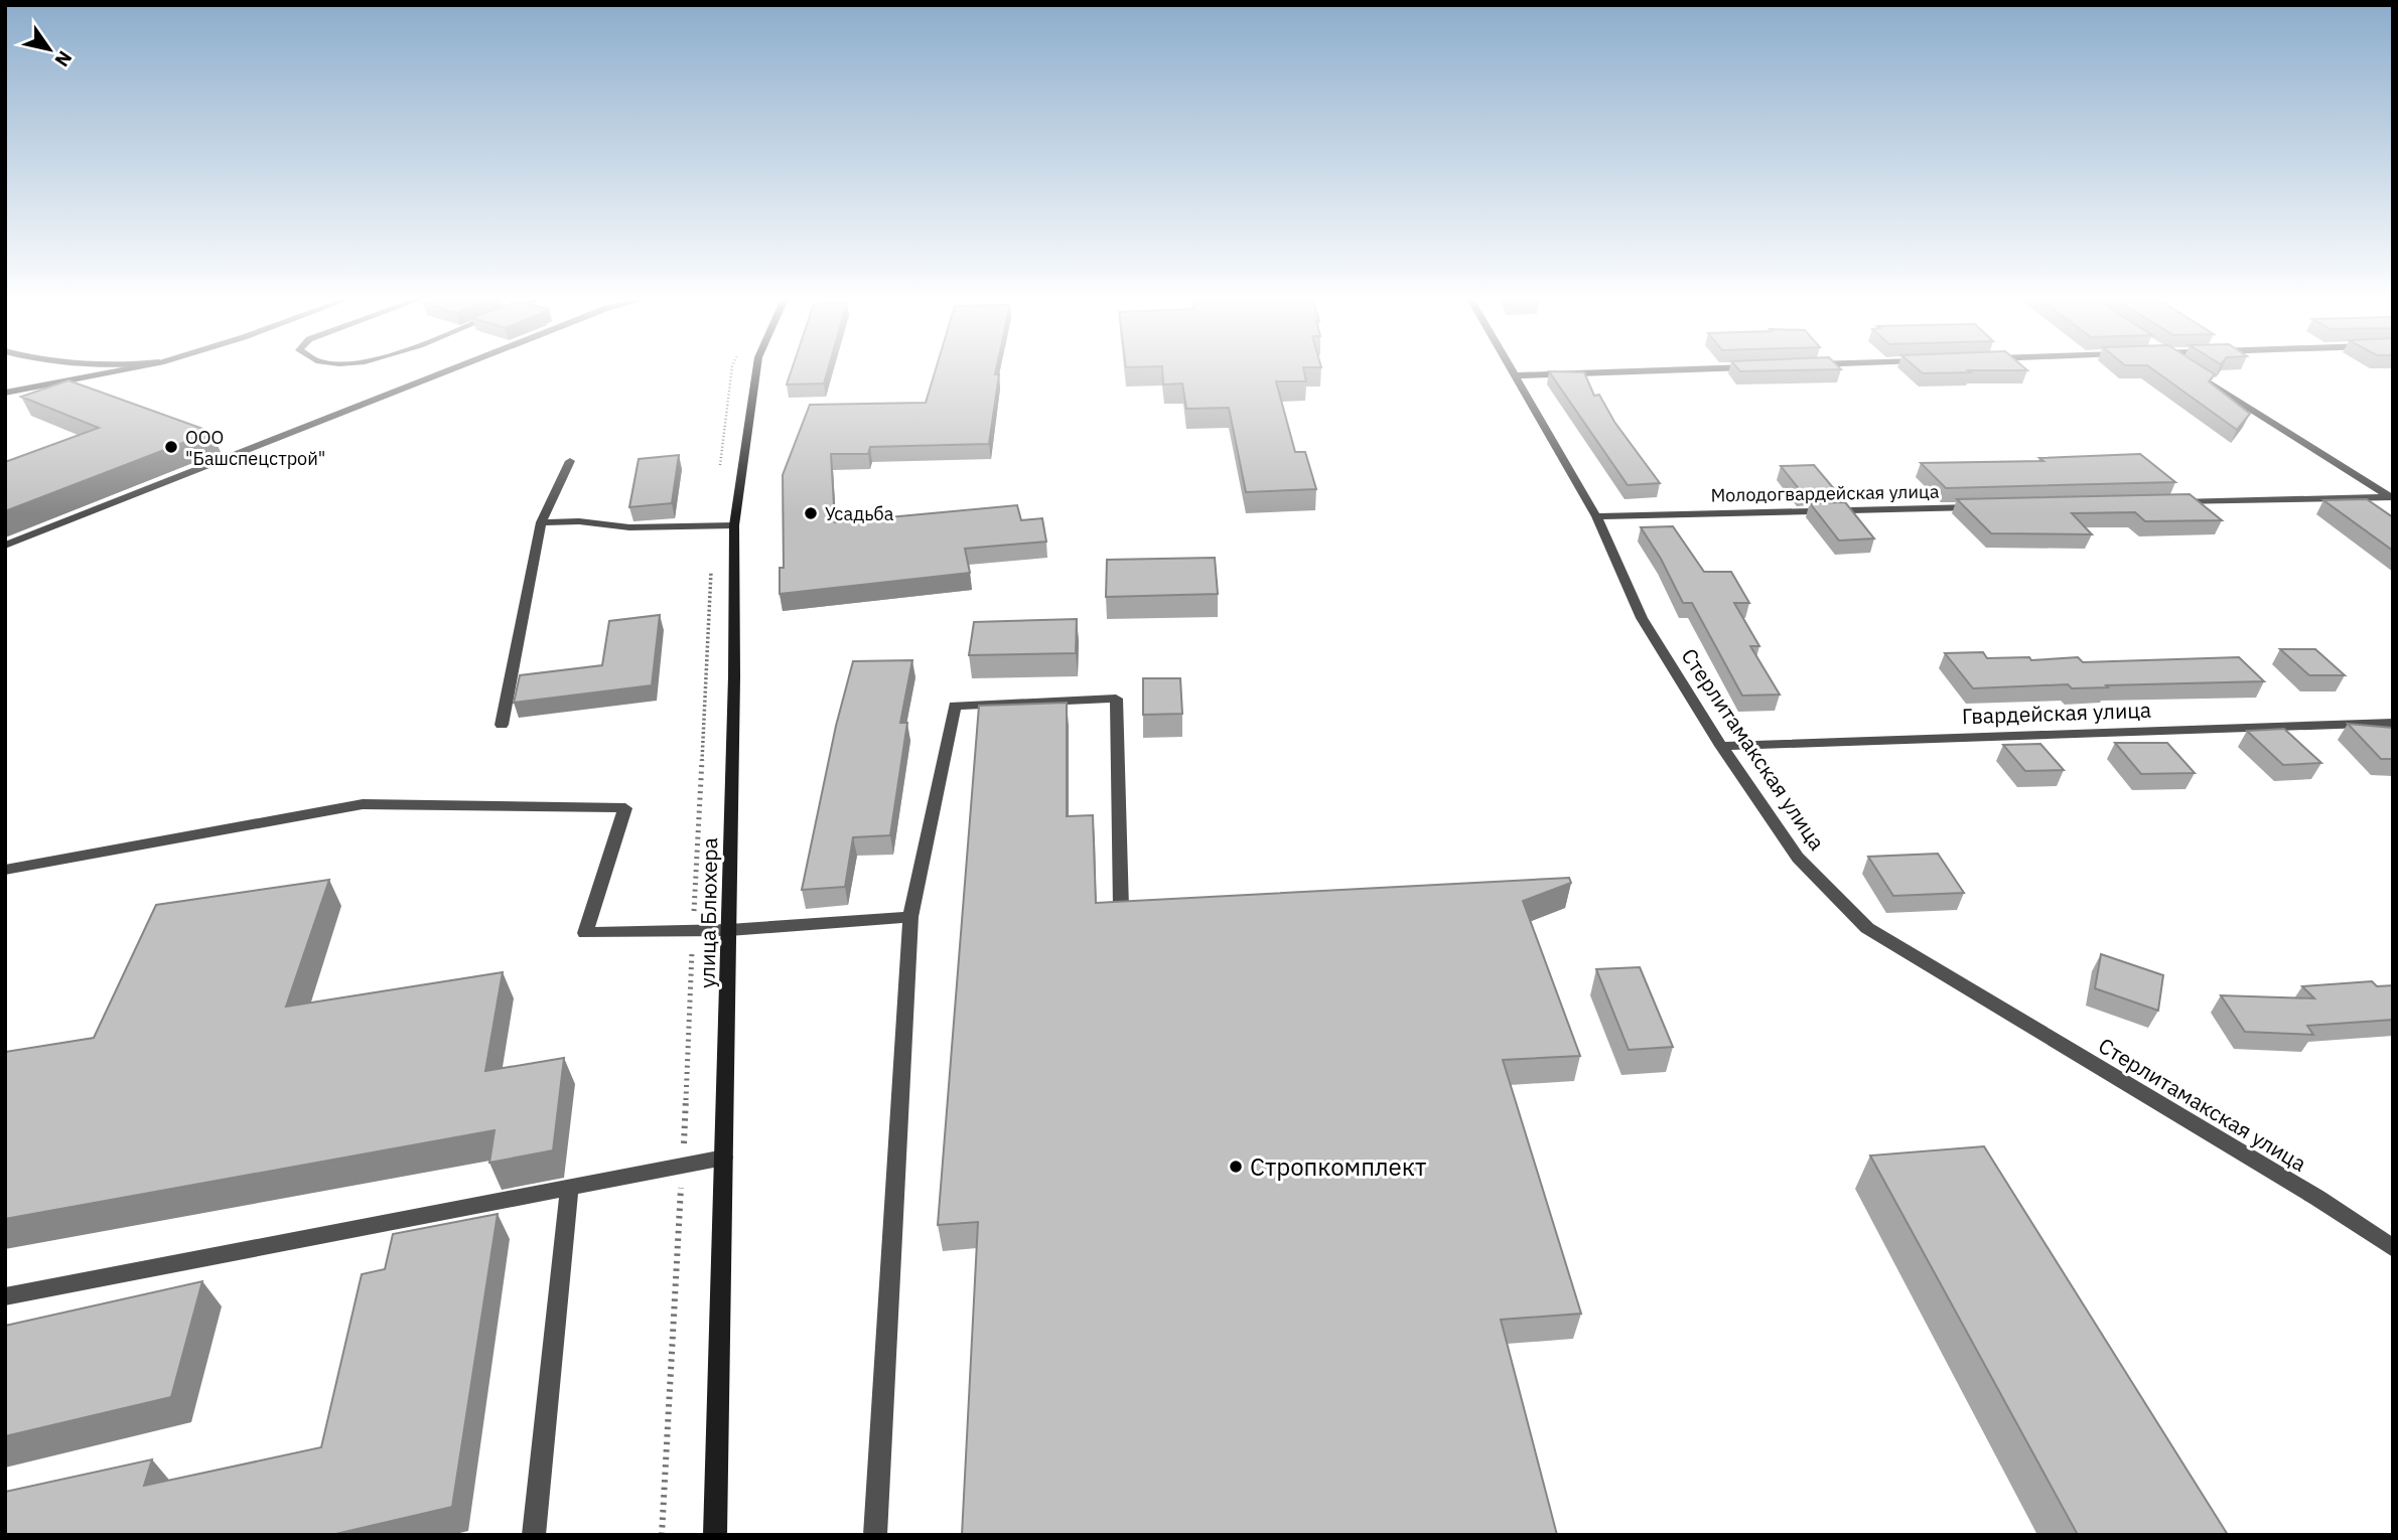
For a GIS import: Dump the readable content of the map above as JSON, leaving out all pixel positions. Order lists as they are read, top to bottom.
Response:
{
  "streets": {
    "main road": ["улица Блюхера"],
    "street": ["Молодогвардейская улица", "Гвардейская улица", "Стерлитамакская улица"]
  },
  "crossings": [
    ["Молодогвардейская улица", "Стерлитамакская улица"],
    ["Гвардейская улица", "Стерлитамакская улица"]
  ],
  "places": ["ООО \"Башспецстрой\"", "Усадьба", "Стропкомплект"],
  "north": "bottom right"
}
